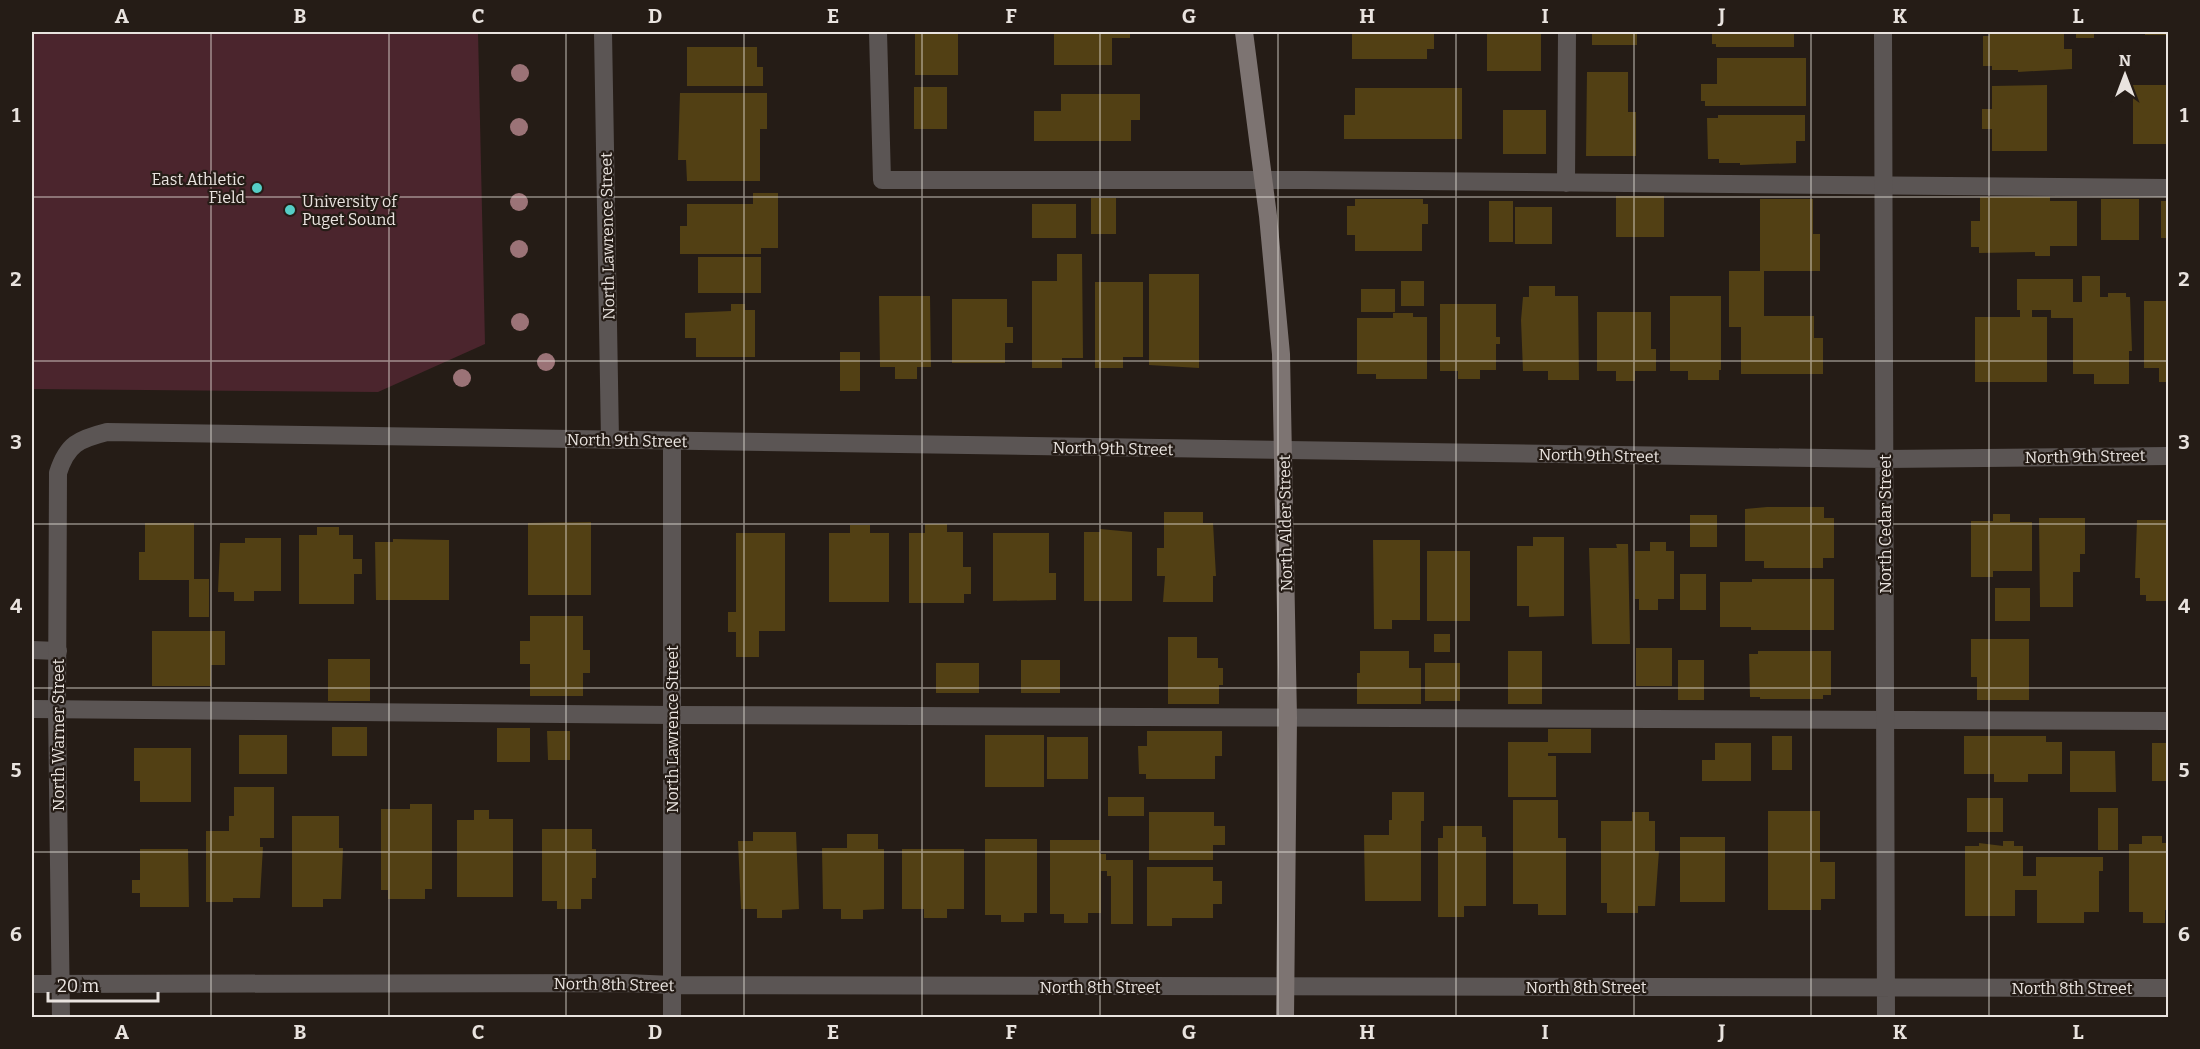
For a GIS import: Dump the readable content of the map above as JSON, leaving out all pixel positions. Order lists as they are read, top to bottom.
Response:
{
  "streets": {
    "street": [
      "North Lawrence Street",
      "North 9th Street",
      "North Alder Street",
      "North Cedar Street",
      "North Warner Street",
      "North 8th Street"
    ]
  },
  "crossings": [
    ["North Lawrence Street", "North 9th Street"],
    ["North Lawrence Street", "North 8th Street"],
    ["North 9th Street", "North Alder Street"],
    ["North 9th Street", "North Cedar Street"],
    ["North 9th Street", "North Warner Street"],
    ["North Alder Street", "North 8th Street"],
    ["North Cedar Street", "North 8th Street"],
    ["North Warner Street", "North 8th Street"]
  ],
  "places": ["East Athletic Field", "University of Puget Sound"],
  "scale_bar": "20 m",
  "north": "top",
  "grid": {
    "columns": [
      "A",
      "B",
      "C",
      "D",
      "E",
      "F",
      "G",
      "H",
      "I",
      "J",
      "K",
      "L"
    ],
    "rows": [
      "1",
      "2",
      "3",
      "4",
      "5",
      "6"
    ]
  }
}
